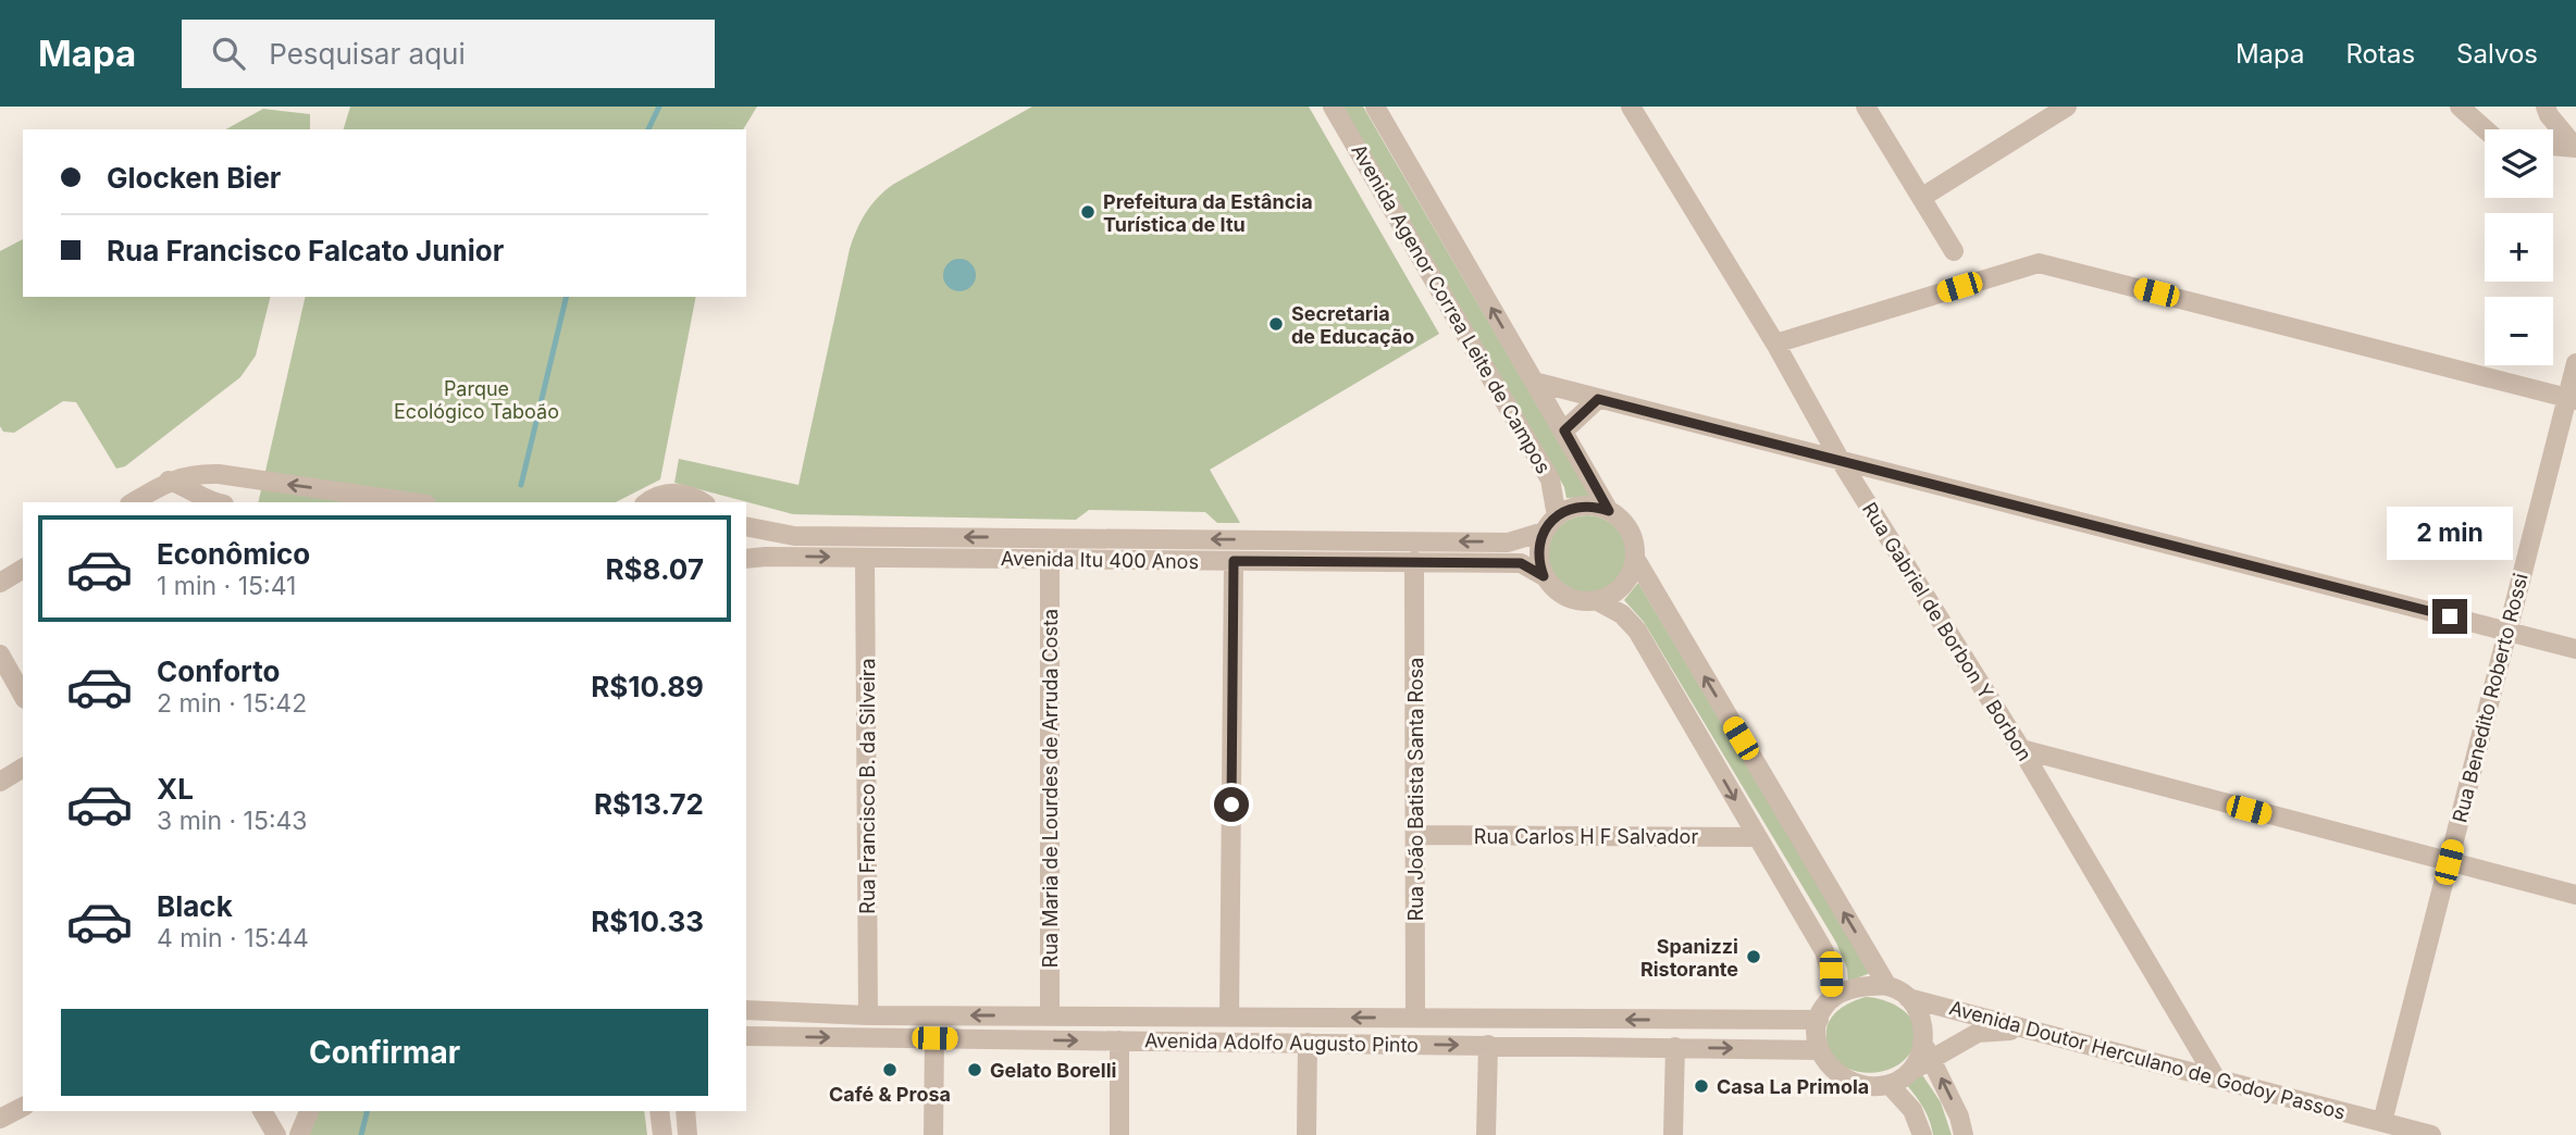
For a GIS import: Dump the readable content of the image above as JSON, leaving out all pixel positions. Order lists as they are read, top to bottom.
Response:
{
  "streets": {
    "street": [
      "Avenida Agenor Correa Leite de Campos",
      "Avenida Itu 400 Anos",
      "Rua Gabriel de Borbon Y Borbon",
      "Rua Benedito Roberto Rossi",
      "Rua Francisco B. da Silveira",
      "Rua Maria de Lourdes de Arruda Costa",
      "Rua João Batista Santa Rosa",
      "Rua Carlos H F Salvador",
      "Avenida Adolfo Augusto Pinto",
      "Avenida Doutor Herculano de Godoy Passos"
    ]
  },
  "crossings": [
    ["Avenida Agenor Correa Leite de Campos", "Avenida Itu 400 Anos"],
    ["Avenida Itu 400 Anos", "Rua Francisco B. da Silveira"],
    ["Avenida Itu 400 Anos", "Rua Maria de Lourdes de Arruda Costa"],
    ["Avenida Itu 400 Anos", "Rua João Batista Santa Rosa"],
    ["Rua Gabriel de Borbon Y Borbon", "Avenida Doutor Herculano de Godoy Passos"],
    ["Rua Benedito Roberto Rossi", "Avenida Doutor Herculano de Godoy Passos"],
    ["Rua Francisco B. da Silveira", "Avenida Adolfo Augusto Pinto"],
    ["Rua Maria de Lourdes de Arruda Costa", "Avenida Adolfo Augusto Pinto"],
    ["Rua João Batista Santa Rosa", "Rua Carlos H F Salvador"],
    ["Rua João Batista Santa Rosa", "Avenida Adolfo Augusto Pinto"],
    ["Avenida Adolfo Augusto Pinto", "Avenida Doutor Herculano de Godoy Passos"]
  ],
  "parks": ["Parque Ecológico Taboão"],
  "places": [
    "Prefeitura da Estância Turística de Itu",
    "Secretaria de Educação",
    "Spanizzi Ristorante",
    "Café & Prosa",
    "Gelato Borelli",
    "Casa La Primola"
  ],
  "page": {
    "header": "Mapa",
    "search": "Pesquisar aqui",
    "nav": ["Mapa", "Rotas", "Salvos"],
    "map_buttons": ["+", "−"],
    "banner": ["Glocken Bier", "Rua Francisco Falcato Junior"],
    "bubble": "2 min",
    "list": [
      {
        "name": "Econômico",
        "note": "1 min · 15:41",
        "value": "R$8.07"
      },
      {
        "name": "Conforto",
        "note": "2 min · 15:42",
        "value": "R$10.89"
      },
      {
        "name": "XL",
        "note": "3 min · 15:43",
        "value": "R$13.72"
      },
      {
        "name": "Black",
        "note": "4 min · 15:44",
        "value": "R$10.33"
      }
    ],
    "buttons": "Confirmar"
  }
}
